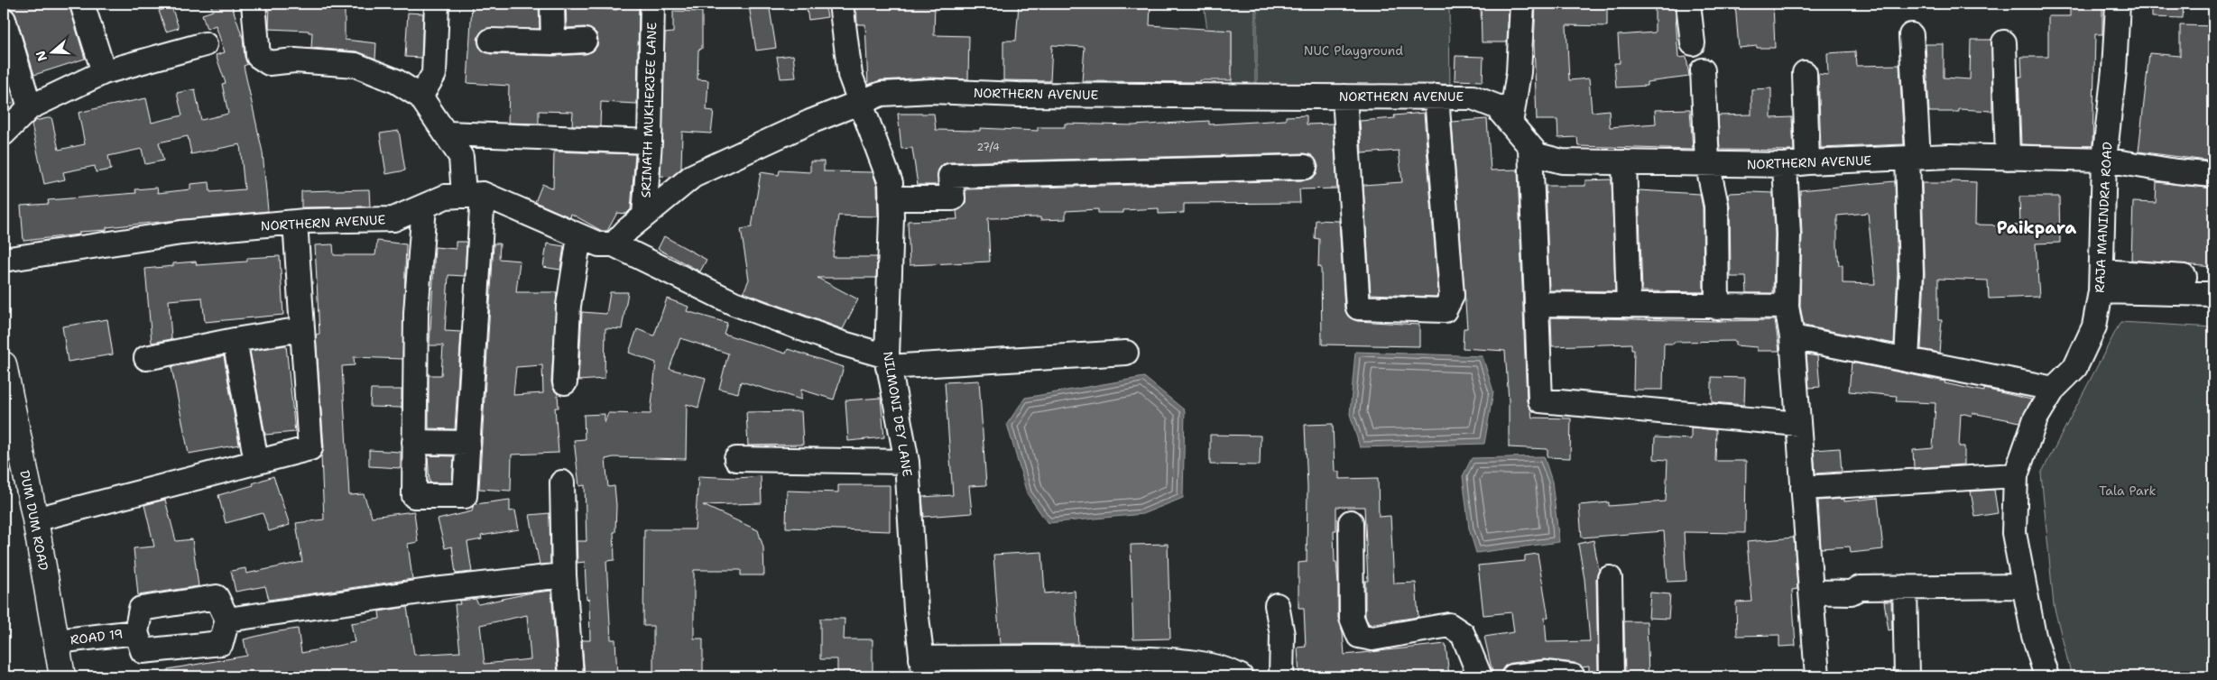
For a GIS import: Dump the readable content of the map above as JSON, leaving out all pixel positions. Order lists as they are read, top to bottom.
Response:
{
  "streets": {
    "main road": ["DUM DUM ROAD"],
    "street": [
      "NORTHERN AVENUE",
      "SRINATH MUKHERJEE LANE",
      "RAJA MANINDRA ROAD",
      "NILMONI DEY LANE",
      "ROAD 19"
    ]
  },
  "crossings": [
    ["NORTHERN AVENUE", "SRINATH MUKHERJEE LANE"],
    ["NORTHERN AVENUE", "RAJA MANINDRA ROAD"],
    ["NORTHERN AVENUE", "NILMONI DEY LANE"],
    ["DUM DUM ROAD", "ROAD 19"]
  ],
  "districts": ["Paikpara"],
  "parks": ["NUC Playground", "Tala Park"],
  "house_numbers": ["27/4"],
  "north": "left"
}
